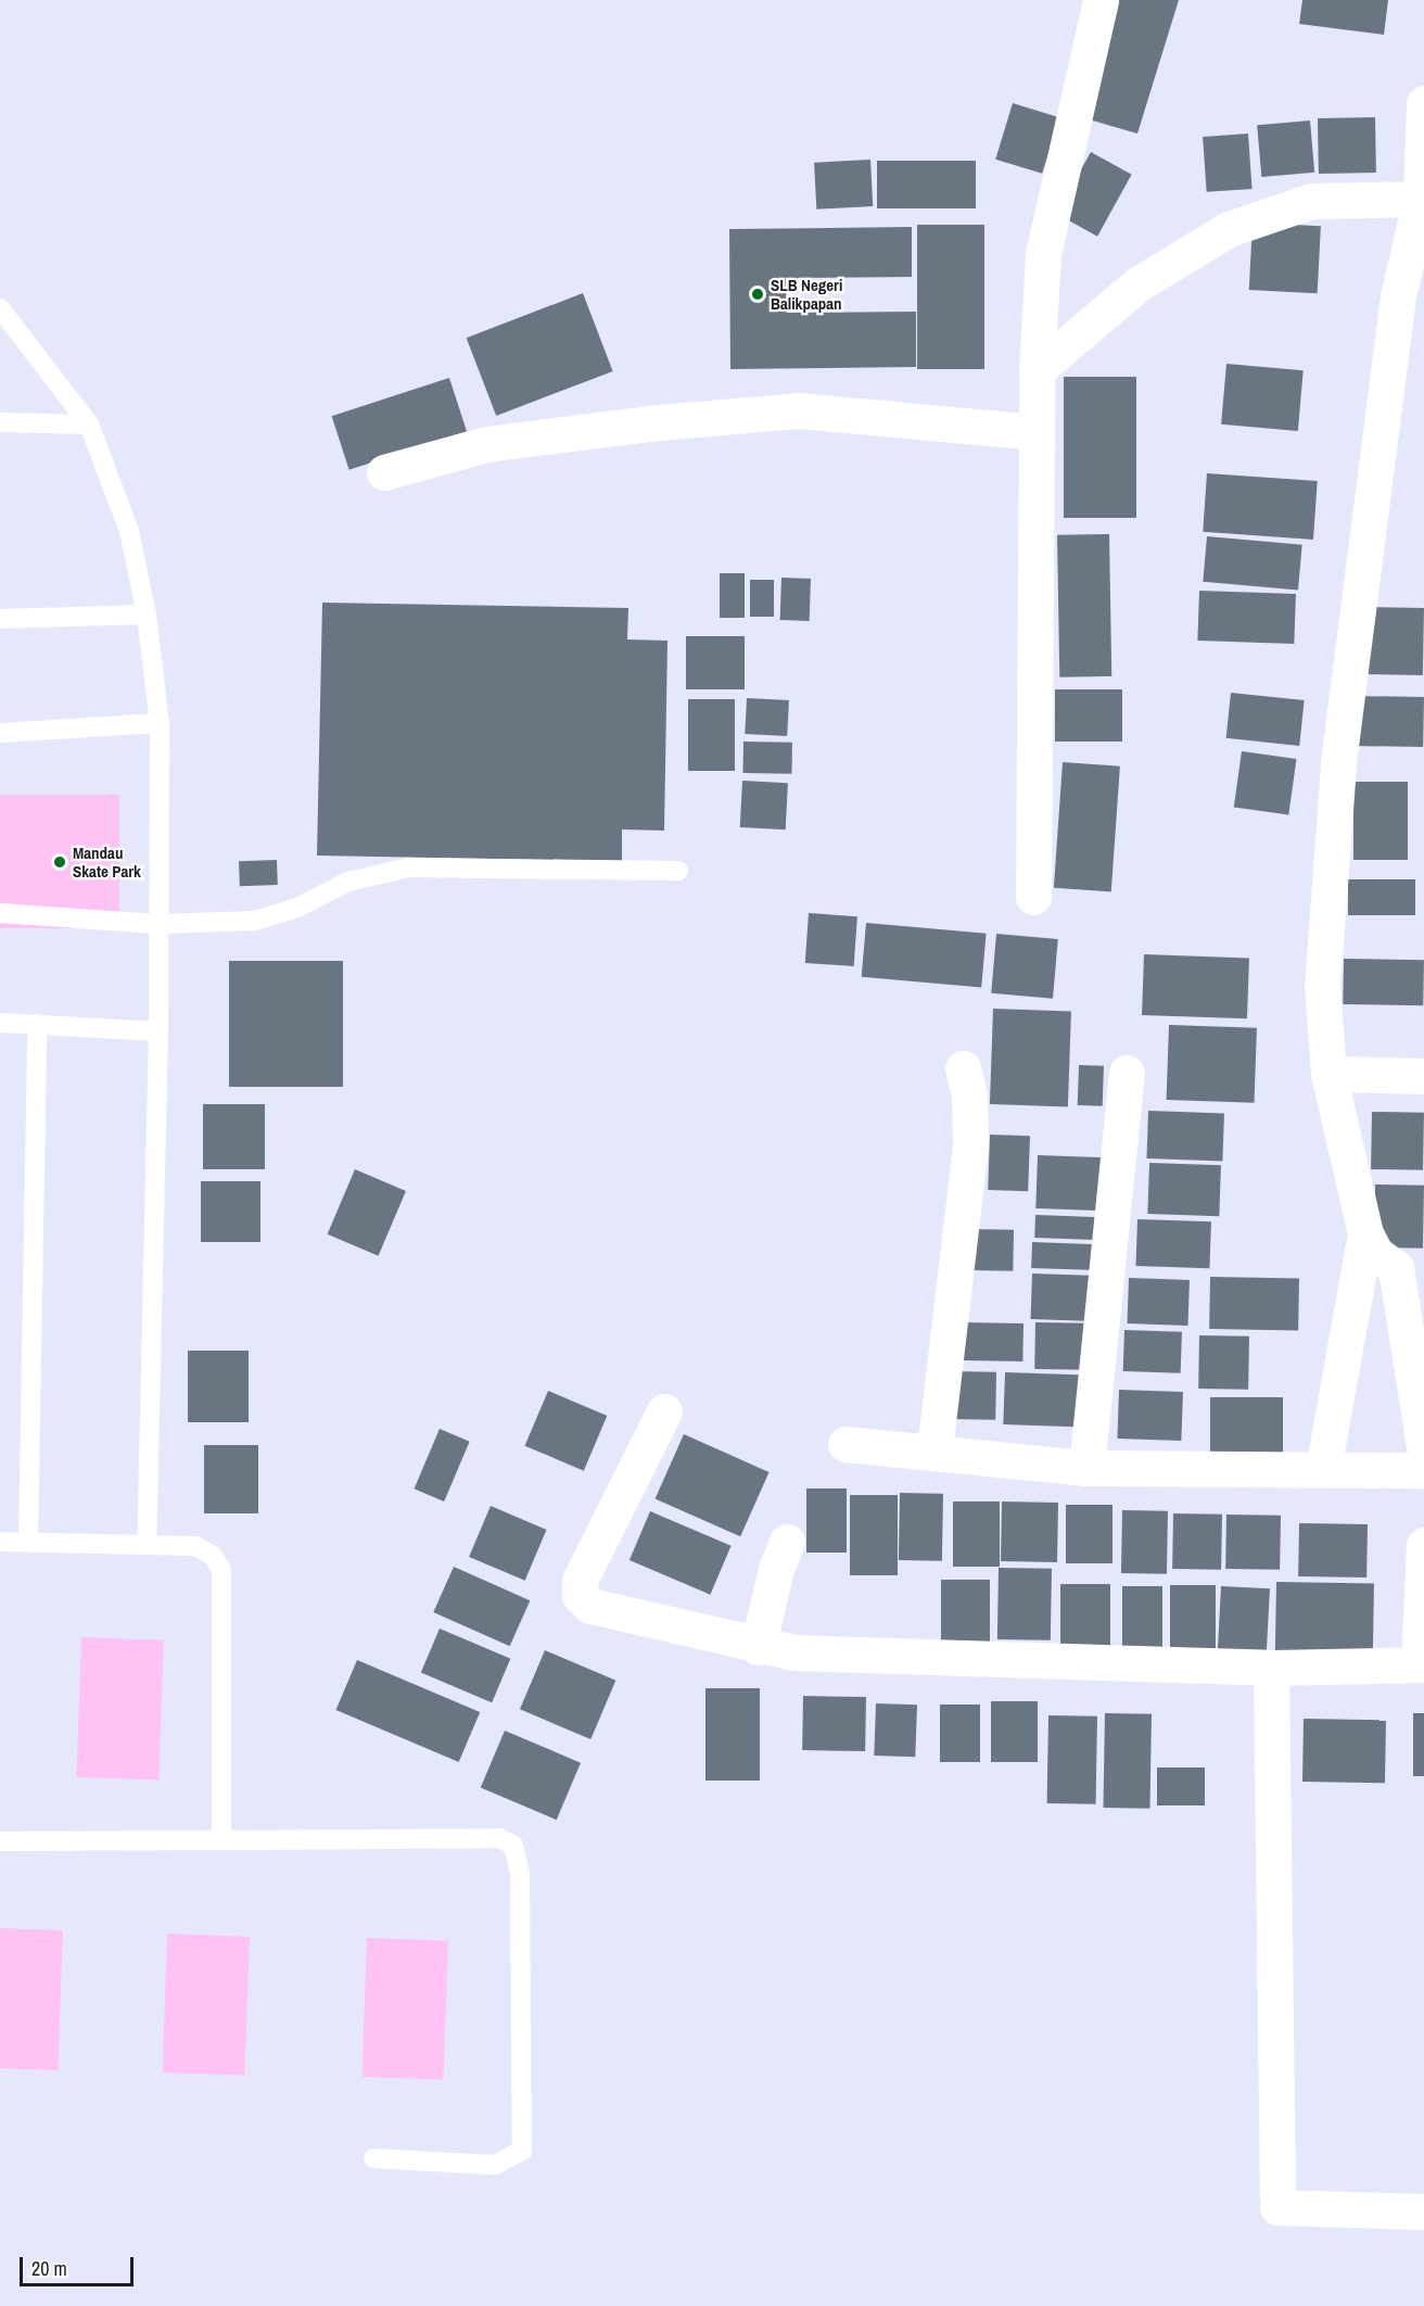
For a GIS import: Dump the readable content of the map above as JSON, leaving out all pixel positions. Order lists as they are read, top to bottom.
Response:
{
  "places": ["SLB Negeri Balikpapan", "Mandau Skate Park"],
  "scale_bar": "20 m"
}
